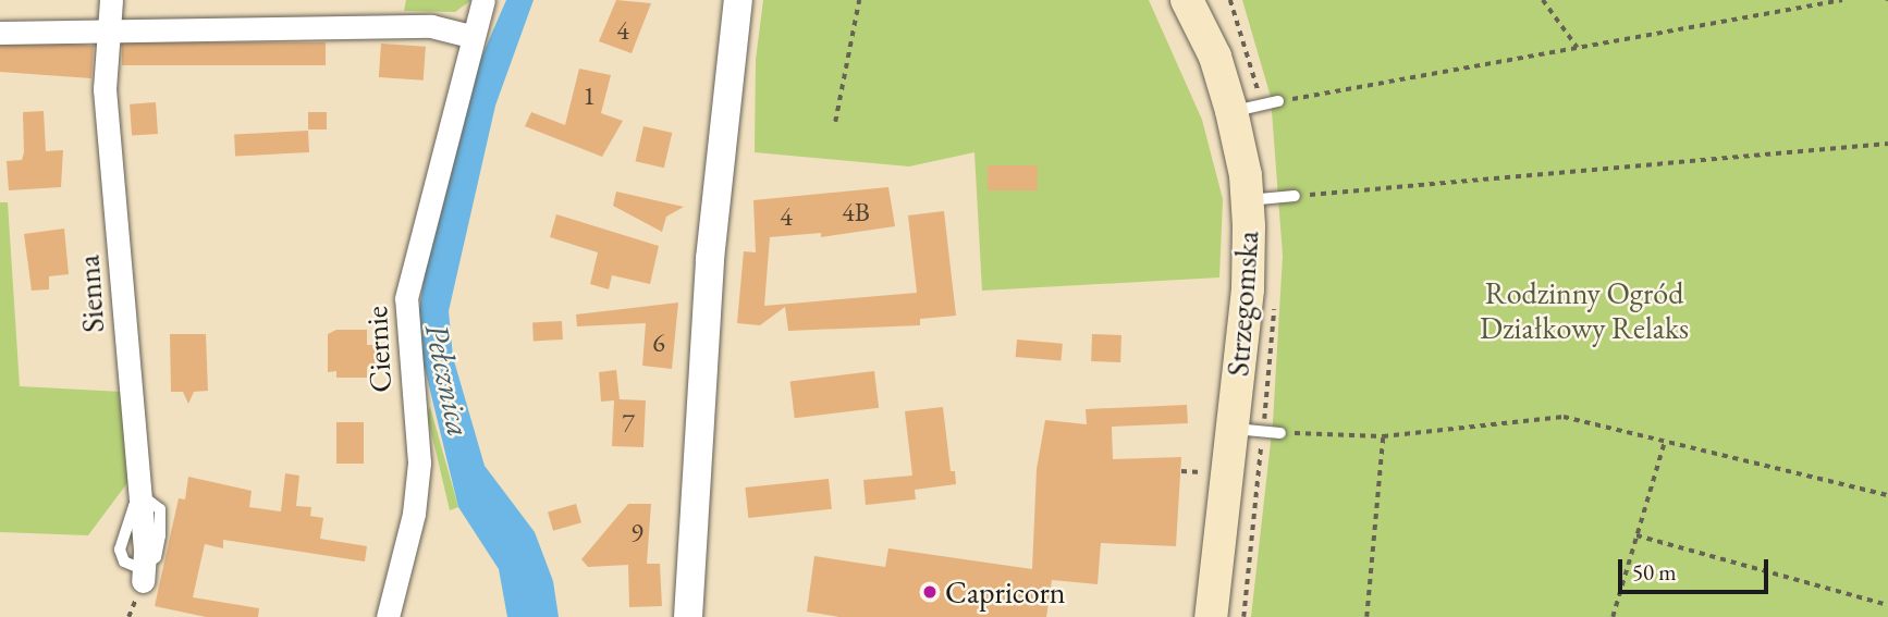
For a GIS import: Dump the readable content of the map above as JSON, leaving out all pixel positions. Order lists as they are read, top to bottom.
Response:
{
  "streets": {
    "main road": ["Strzegomska"],
    "street": ["Sienna", "Ciernie"]
  },
  "water": ["Pełcznica"],
  "parks": ["Rodzinny Ogród Działkowy Relaks"],
  "places": ["Capricorn"],
  "house_numbers": [
    "4",
    "1",
    "4B",
    "4",
    "6",
    "7",
    "9"
  ],
  "scale_bar": "50 m"
}
